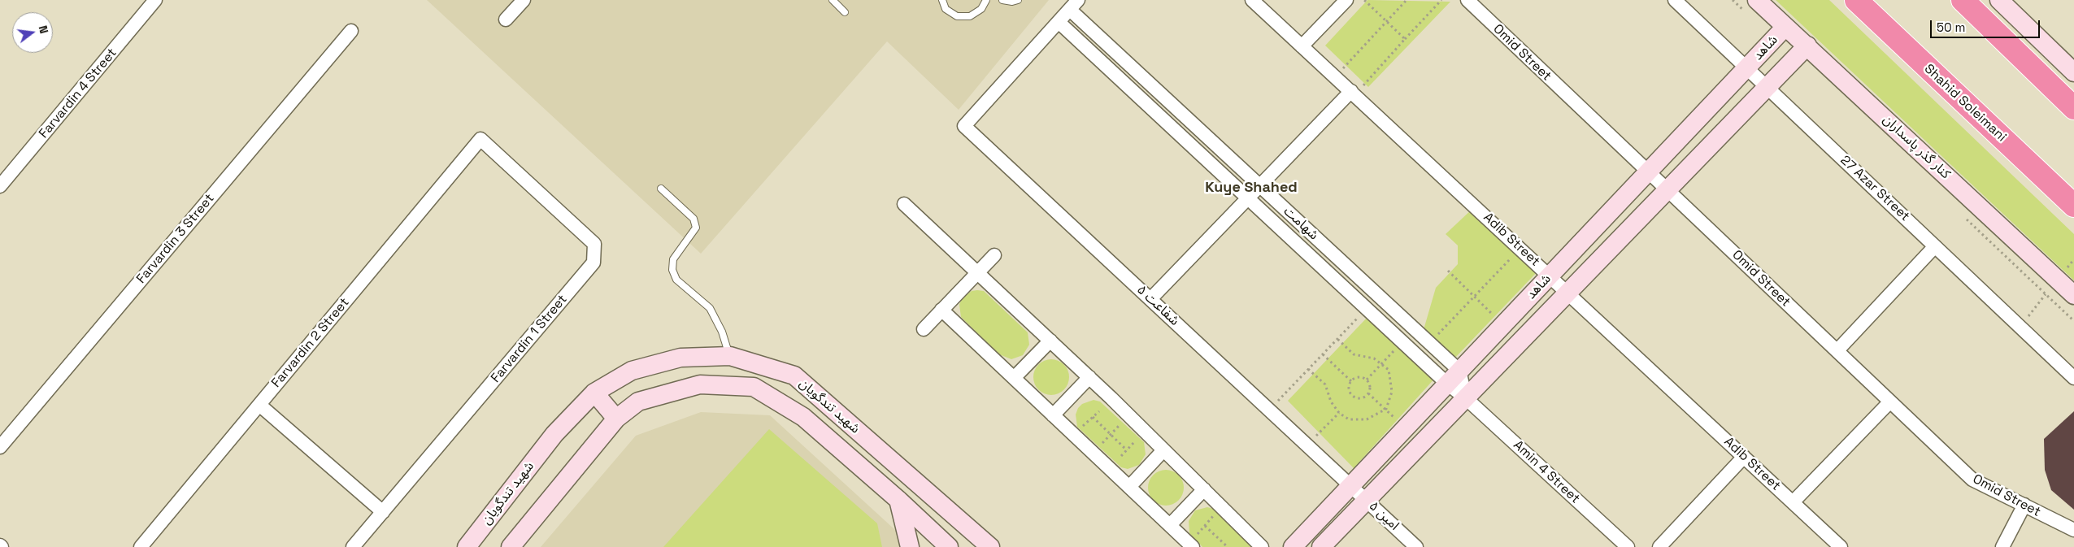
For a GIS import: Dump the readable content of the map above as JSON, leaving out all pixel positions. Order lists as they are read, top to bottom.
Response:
{
  "streets": {
    "highway": ["Shahid Soleimani"],
    "main road": ["شاهد", "کنار گذر پاسداران", "شهید تندگویان"],
    "street": [
      "Omid Street",
      "Farvardin 4 Street",
      "27 Azar Street",
      "شهامت",
      "Farvardin 3 Street",
      "Adib Street",
      "شفاعت ۵",
      "Farvardin 1 Street",
      "Farvardin 2 Street",
      "Amin 4 Street",
      "امین ۵"
    ]
  },
  "crossings": [
    ["شاهد", "Omid Street"],
    ["شاهد", "کنار گذر پاسداران"],
    ["شاهد", "27 Azar Street"],
    ["شاهد", "شهامت"],
    ["شاهد", "Adib Street"],
    ["شاهد", "شفاعت ۵"],
    ["شاهد", "Amin 4 Street"],
    ["شاهد", "امین ۵"],
    ["شهامت", "شفاعت ۵"],
    ["شفاعت ۵", "امین ۵"],
    ["Farvardin 1 Street", "Farvardin 2 Street"]
  ],
  "districts": ["Kuye Shahed"],
  "scale_bar": "50 m",
  "north": "right"
}
